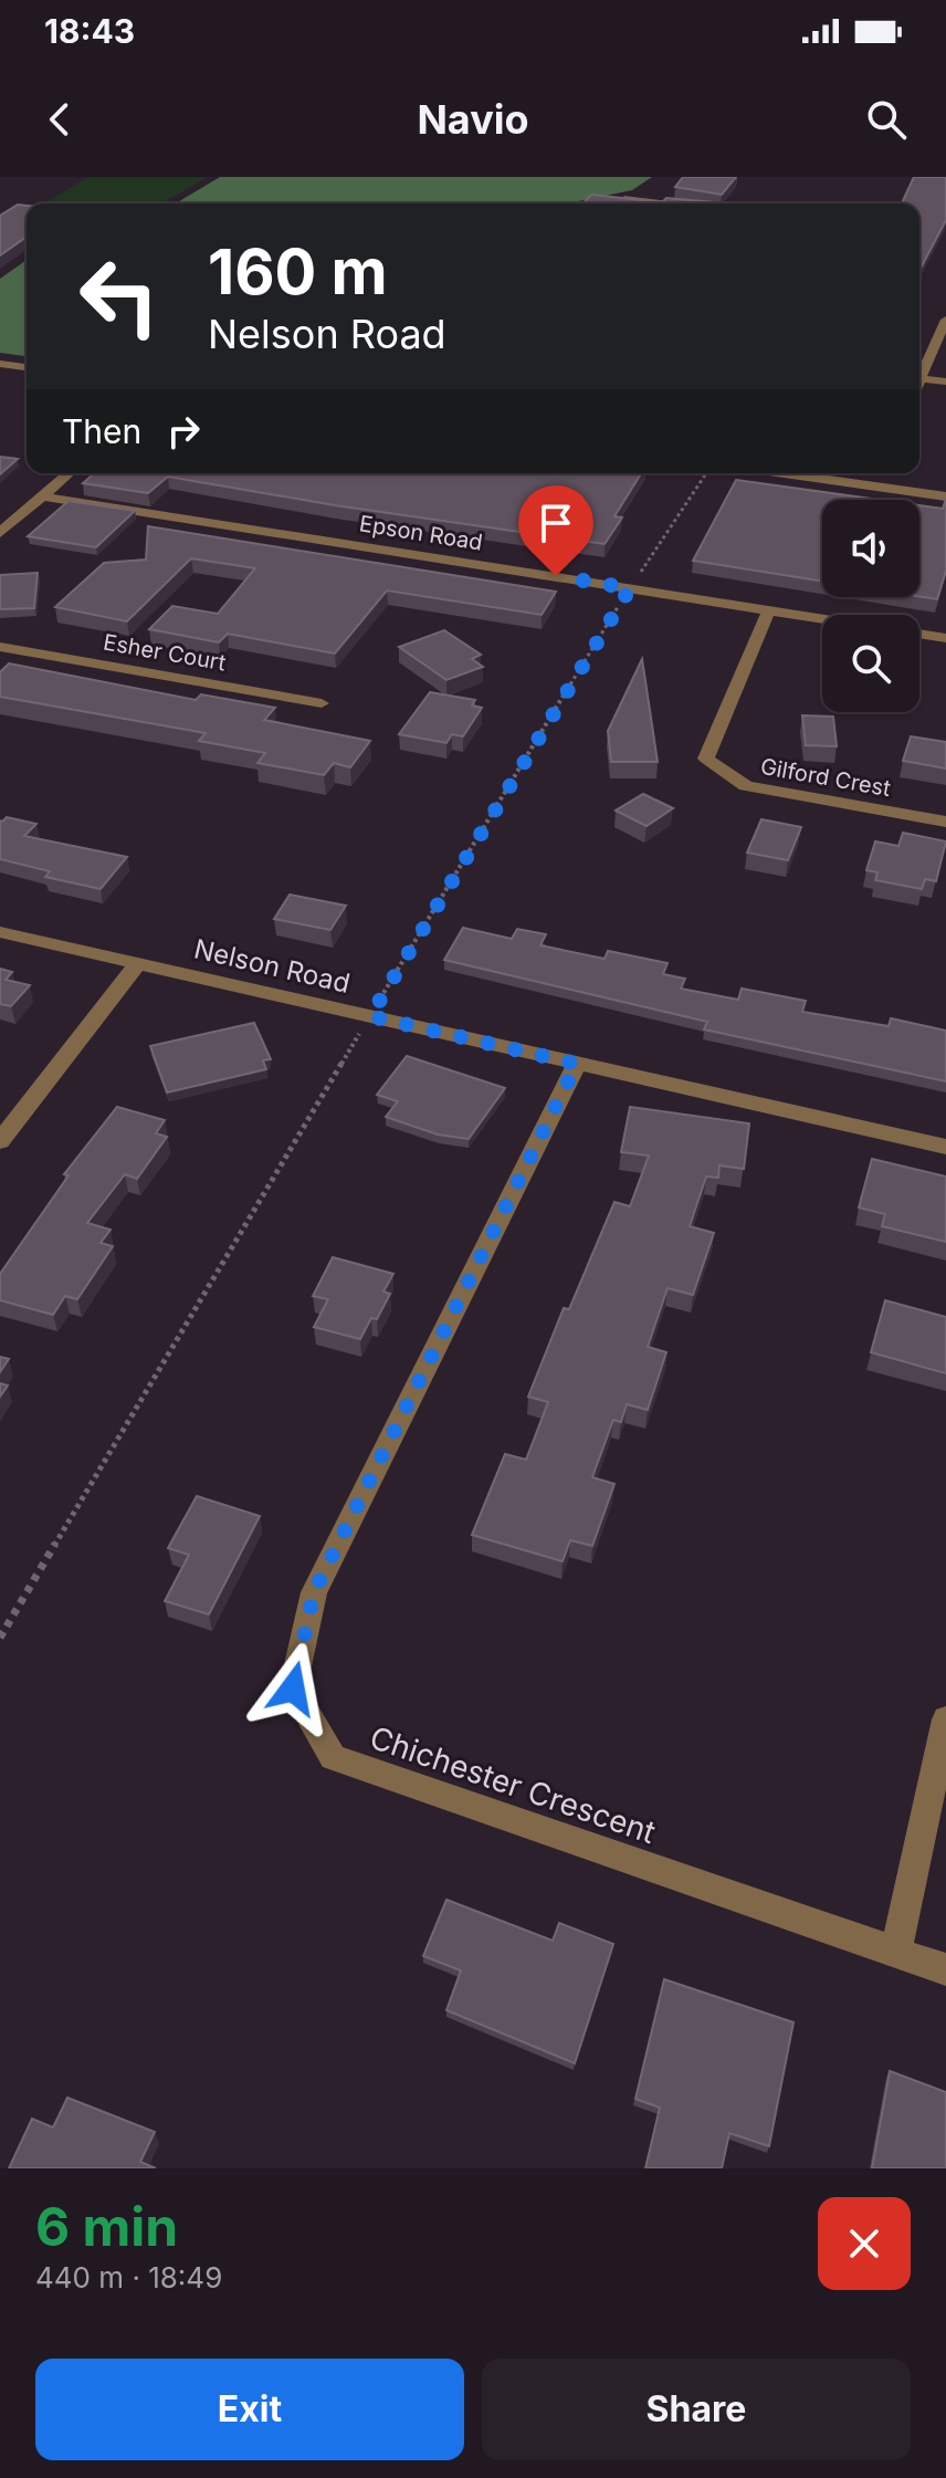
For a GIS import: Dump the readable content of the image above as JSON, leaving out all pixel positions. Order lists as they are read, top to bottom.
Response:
{
  "streets": {
    "street": [
      "Epson Road",
      "Esher Court",
      "Gilford Crest",
      "Nelson Road",
      "Chichester Crescent"
    ]
  },
  "crossings": [
    ["Epson Road", "Gilford Crest"],
    ["Nelson Road", "Chichester Crescent"]
  ],
  "page": {
    "status": "18:43",
    "header": "Navio",
    "turn": ["160 m", "Nelson Road"],
    "then": "Then",
    "heading": ["6 min", "440 m · 18:49"],
    "buttons": ["Exit", "Share"]
  }
}
